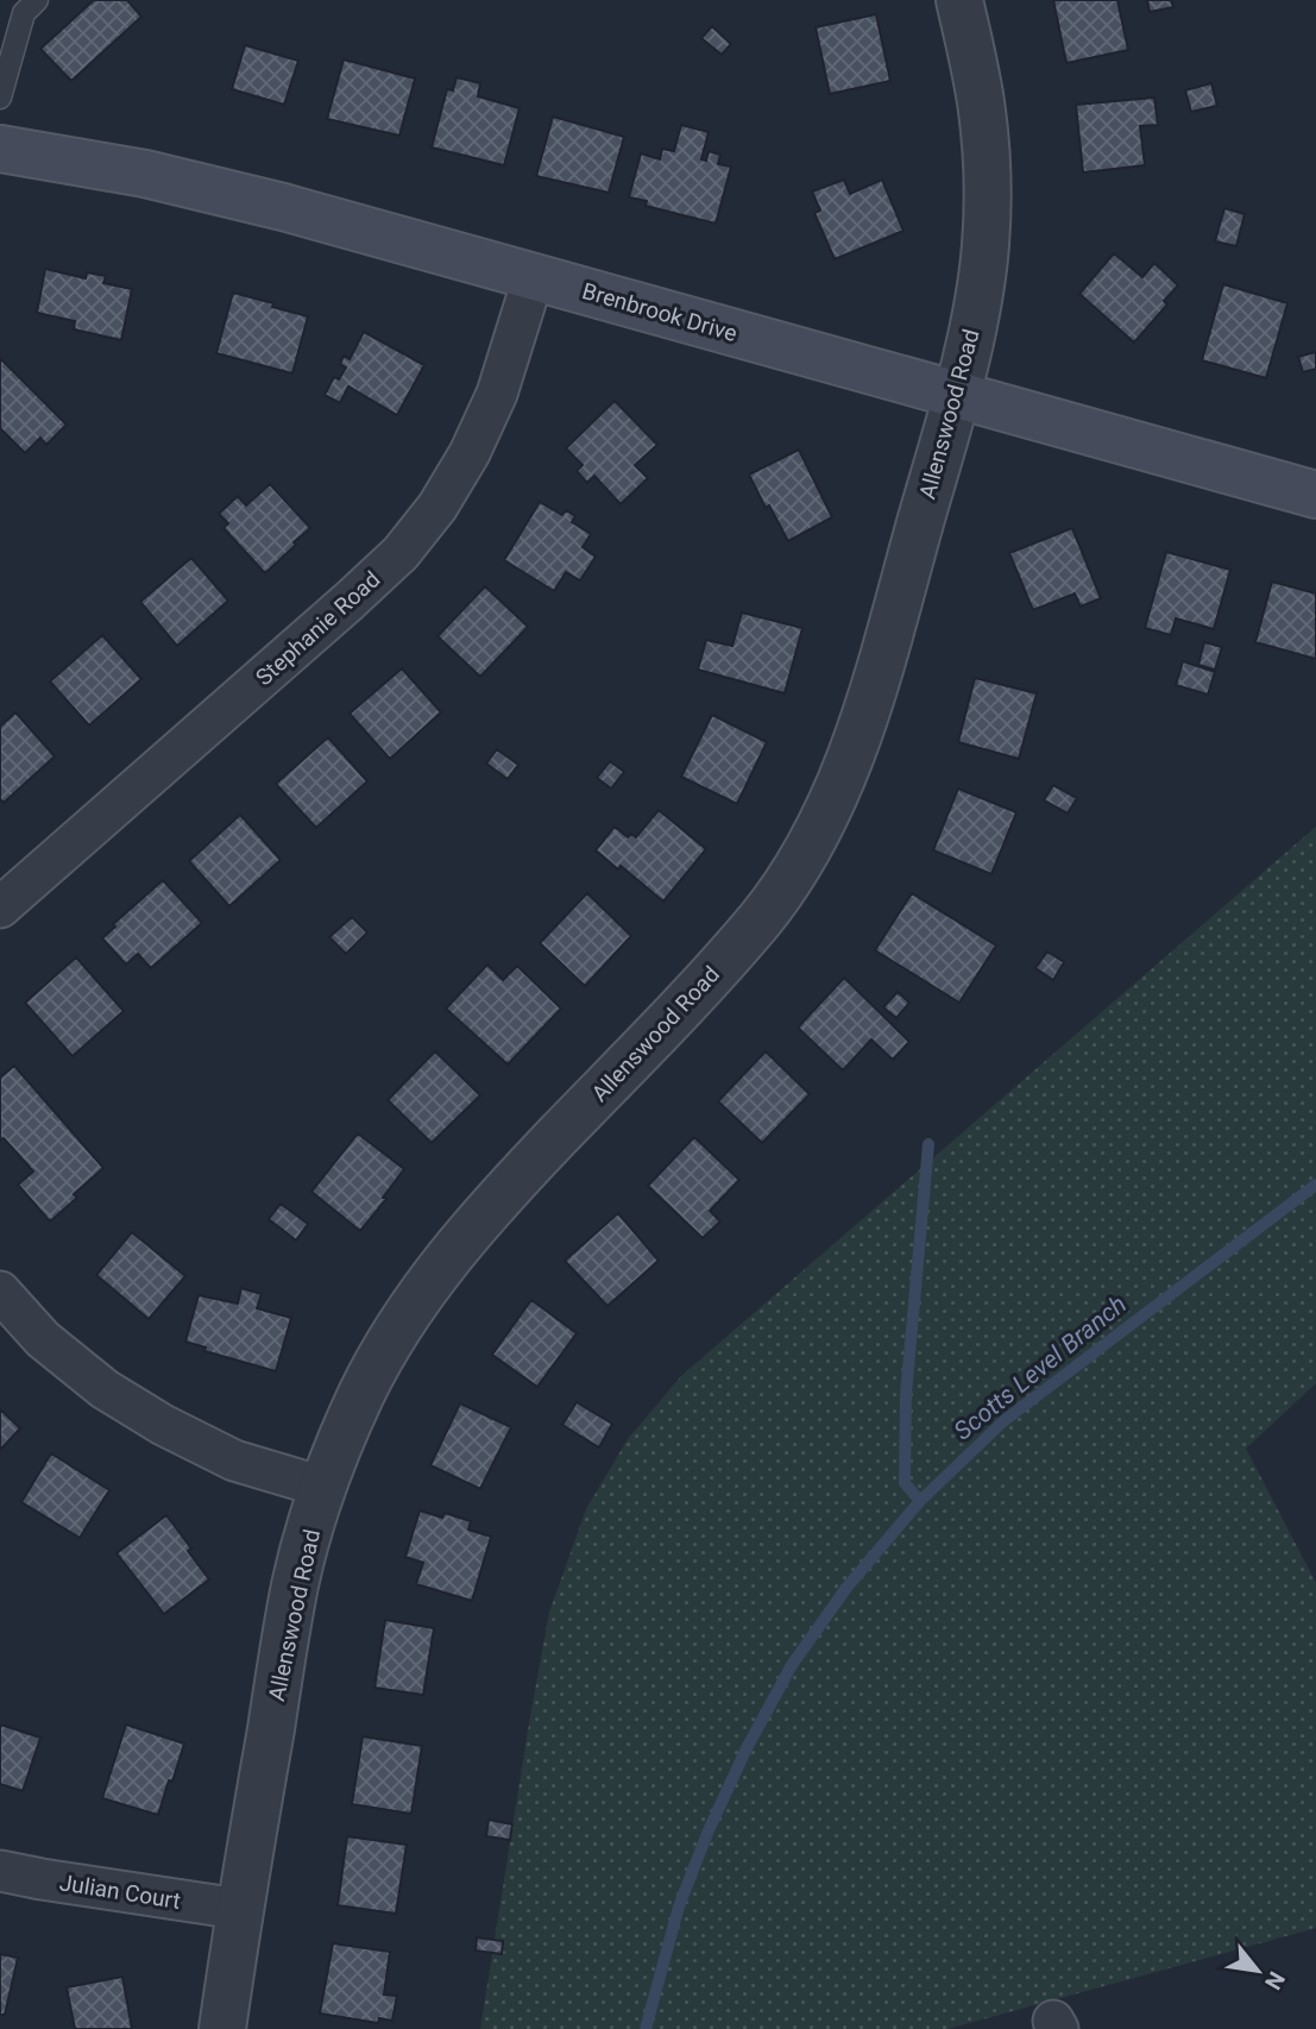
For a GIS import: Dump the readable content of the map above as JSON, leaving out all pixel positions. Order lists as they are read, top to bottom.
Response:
{
  "streets": {
    "main road": ["Brenbrook Drive"],
    "street": ["Allenswood Road", "Stephanie Road", "Julian Court"]
  },
  "crossings": [
    ["Brenbrook Drive", "Allenswood Road"],
    ["Brenbrook Drive", "Stephanie Road"],
    ["Allenswood Road", "Julian Court"]
  ],
  "water": ["Scotts Level Branch"],
  "north": "bottom right"
}
